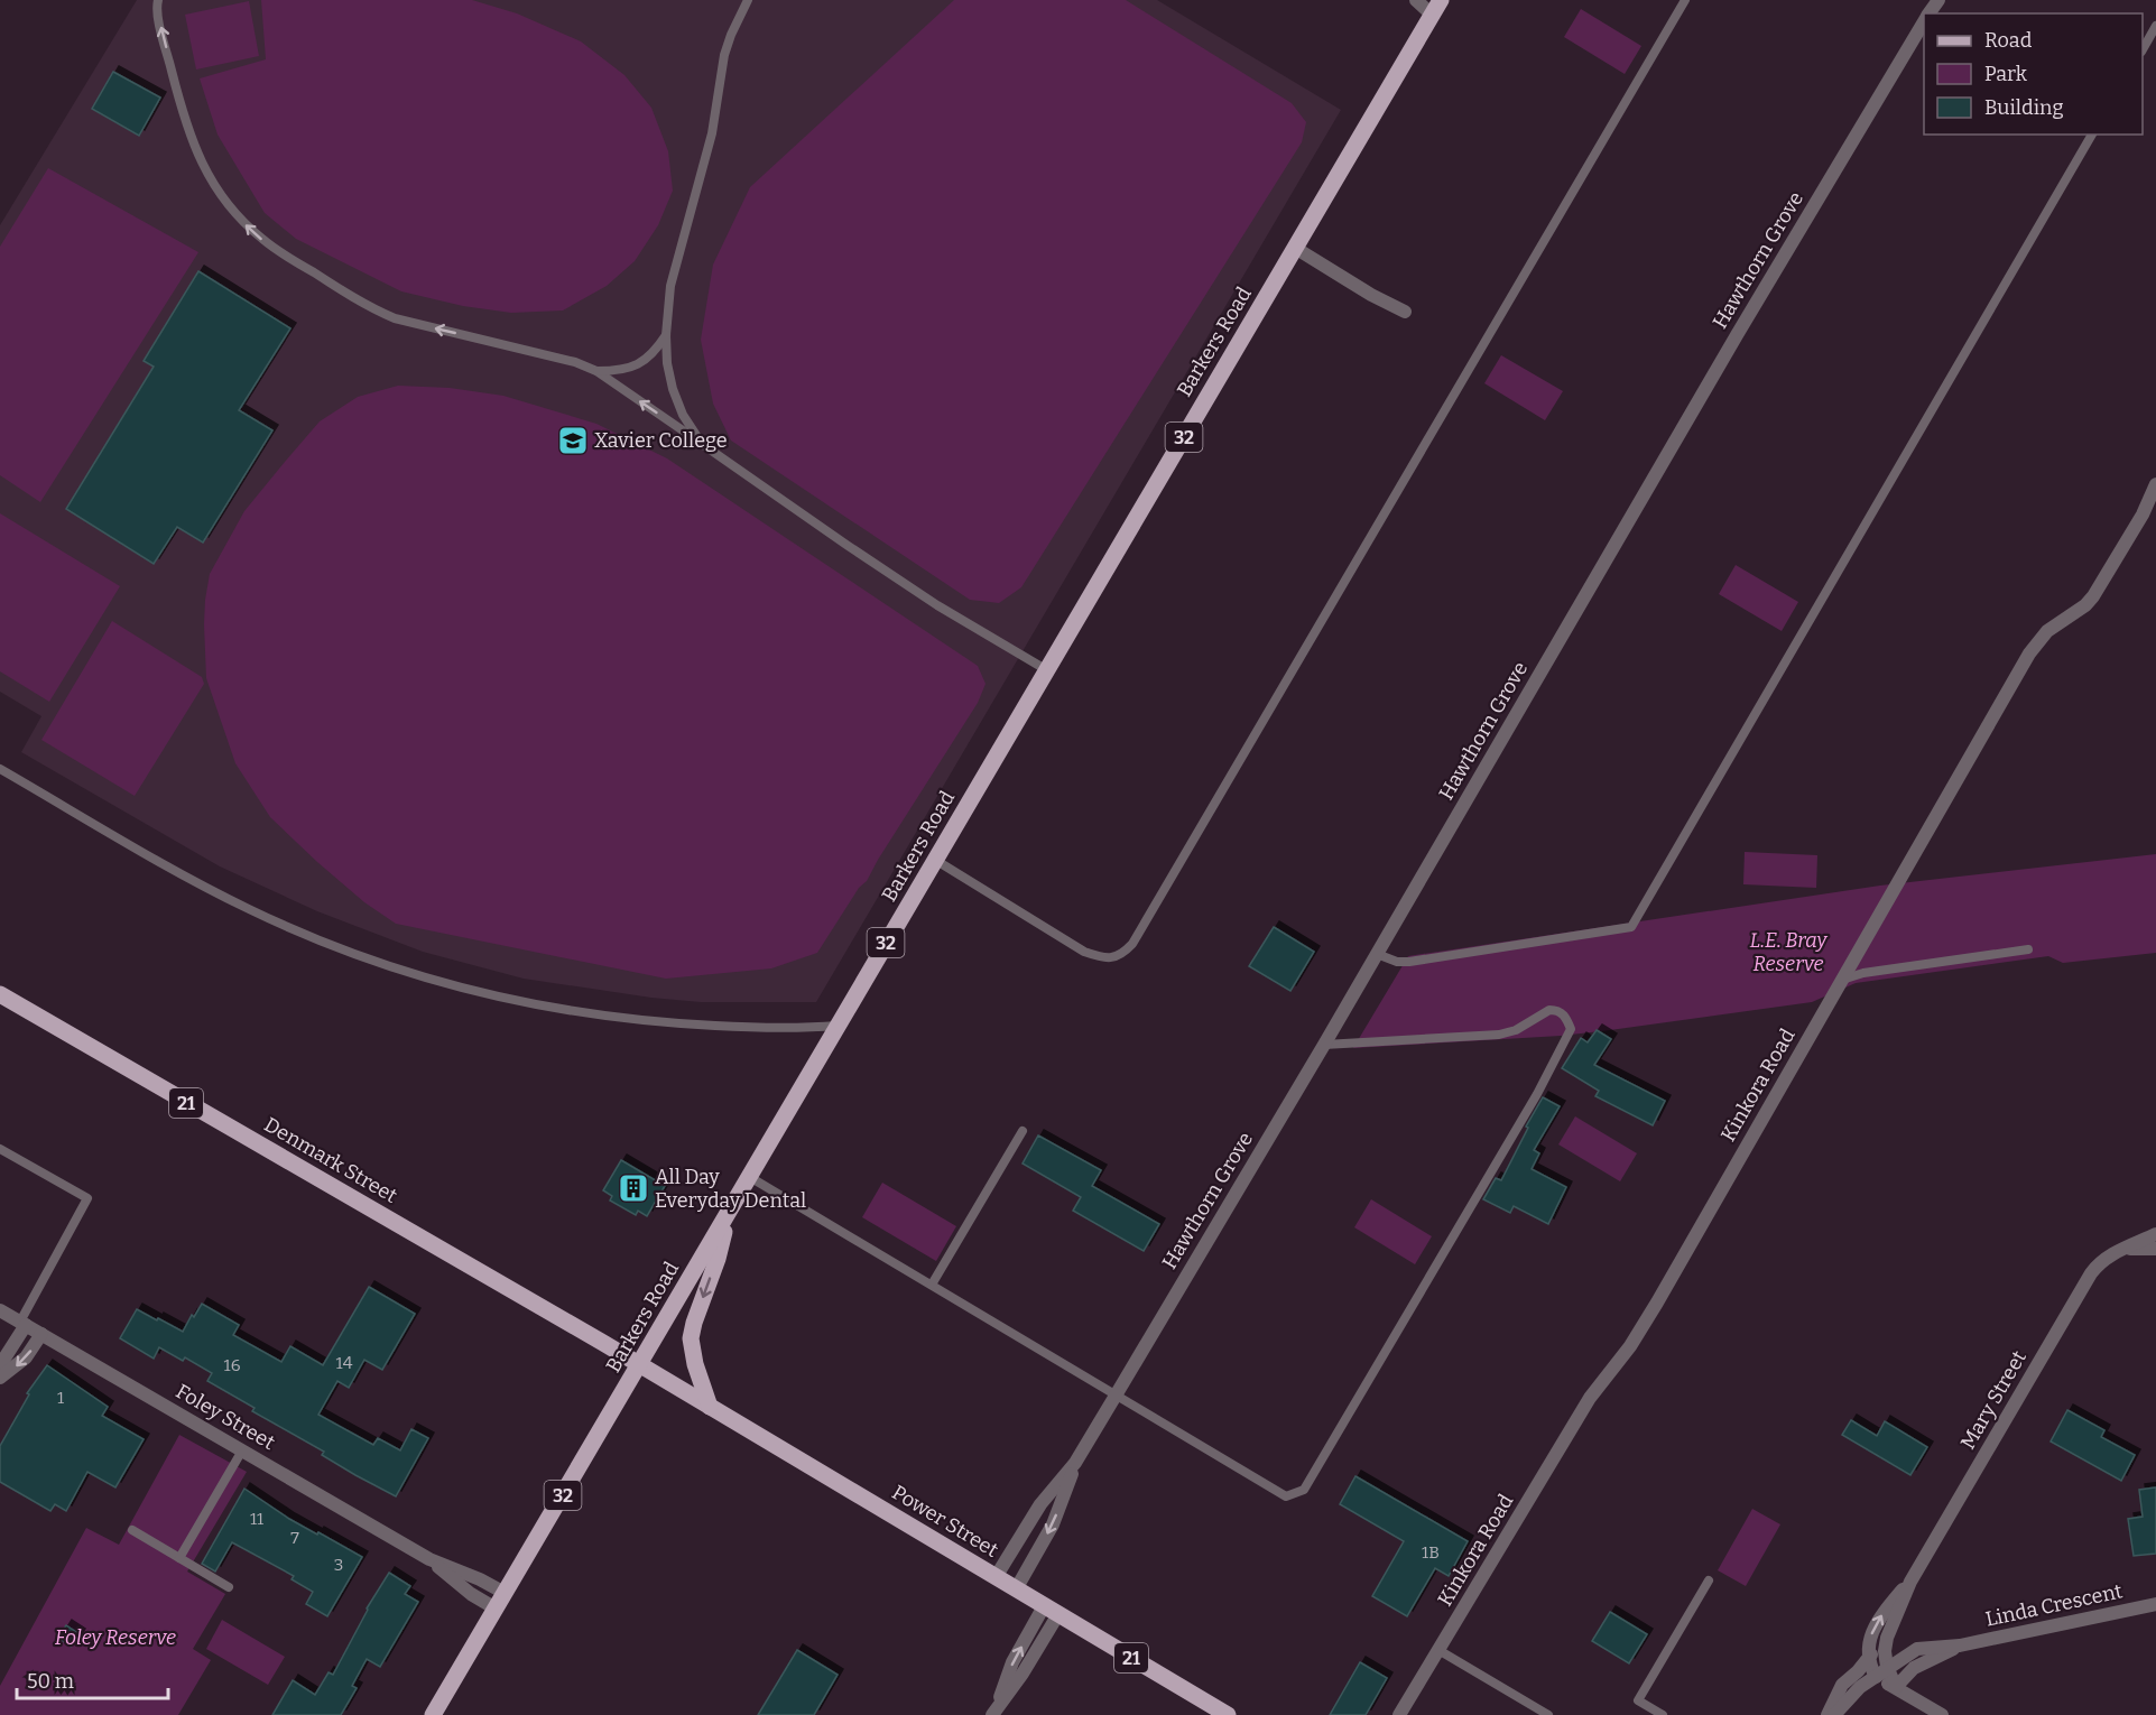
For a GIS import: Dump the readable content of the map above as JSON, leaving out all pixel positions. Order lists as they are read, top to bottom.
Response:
{
  "streets": {
    "main road": [
      "Barkers Road",
      "32",
      "21",
      "Denmark Street",
      "Power Street"
    ],
    "street": [
      "Hawthorn Grove",
      "Kinkora Road",
      "Mary Street",
      "Foley Street",
      "Linda Crescent"
    ]
  },
  "crossings": [
    ["Hawthorn Grove", "Power Street"],
    ["Barkers Road", "Denmark Street"],
    ["Barkers Road", "Foley Street"],
    ["Barkers Road", "Power Street"],
    ["Denmark Street", "Power Street"],
    ["Mary Street", "Linda Crescent"]
  ],
  "parks": ["L.E. Bray Reserve", "Foley Reserve"],
  "places": {
    "school or university": ["Xavier College"],
    "building": ["All Day Everyday Dental"]
  },
  "house_numbers": [
    "14",
    "16",
    "1",
    "11",
    "7",
    "1B",
    "3"
  ],
  "legend": ["Road", "Park", "Building"],
  "scale_bar": "50 m"
}
